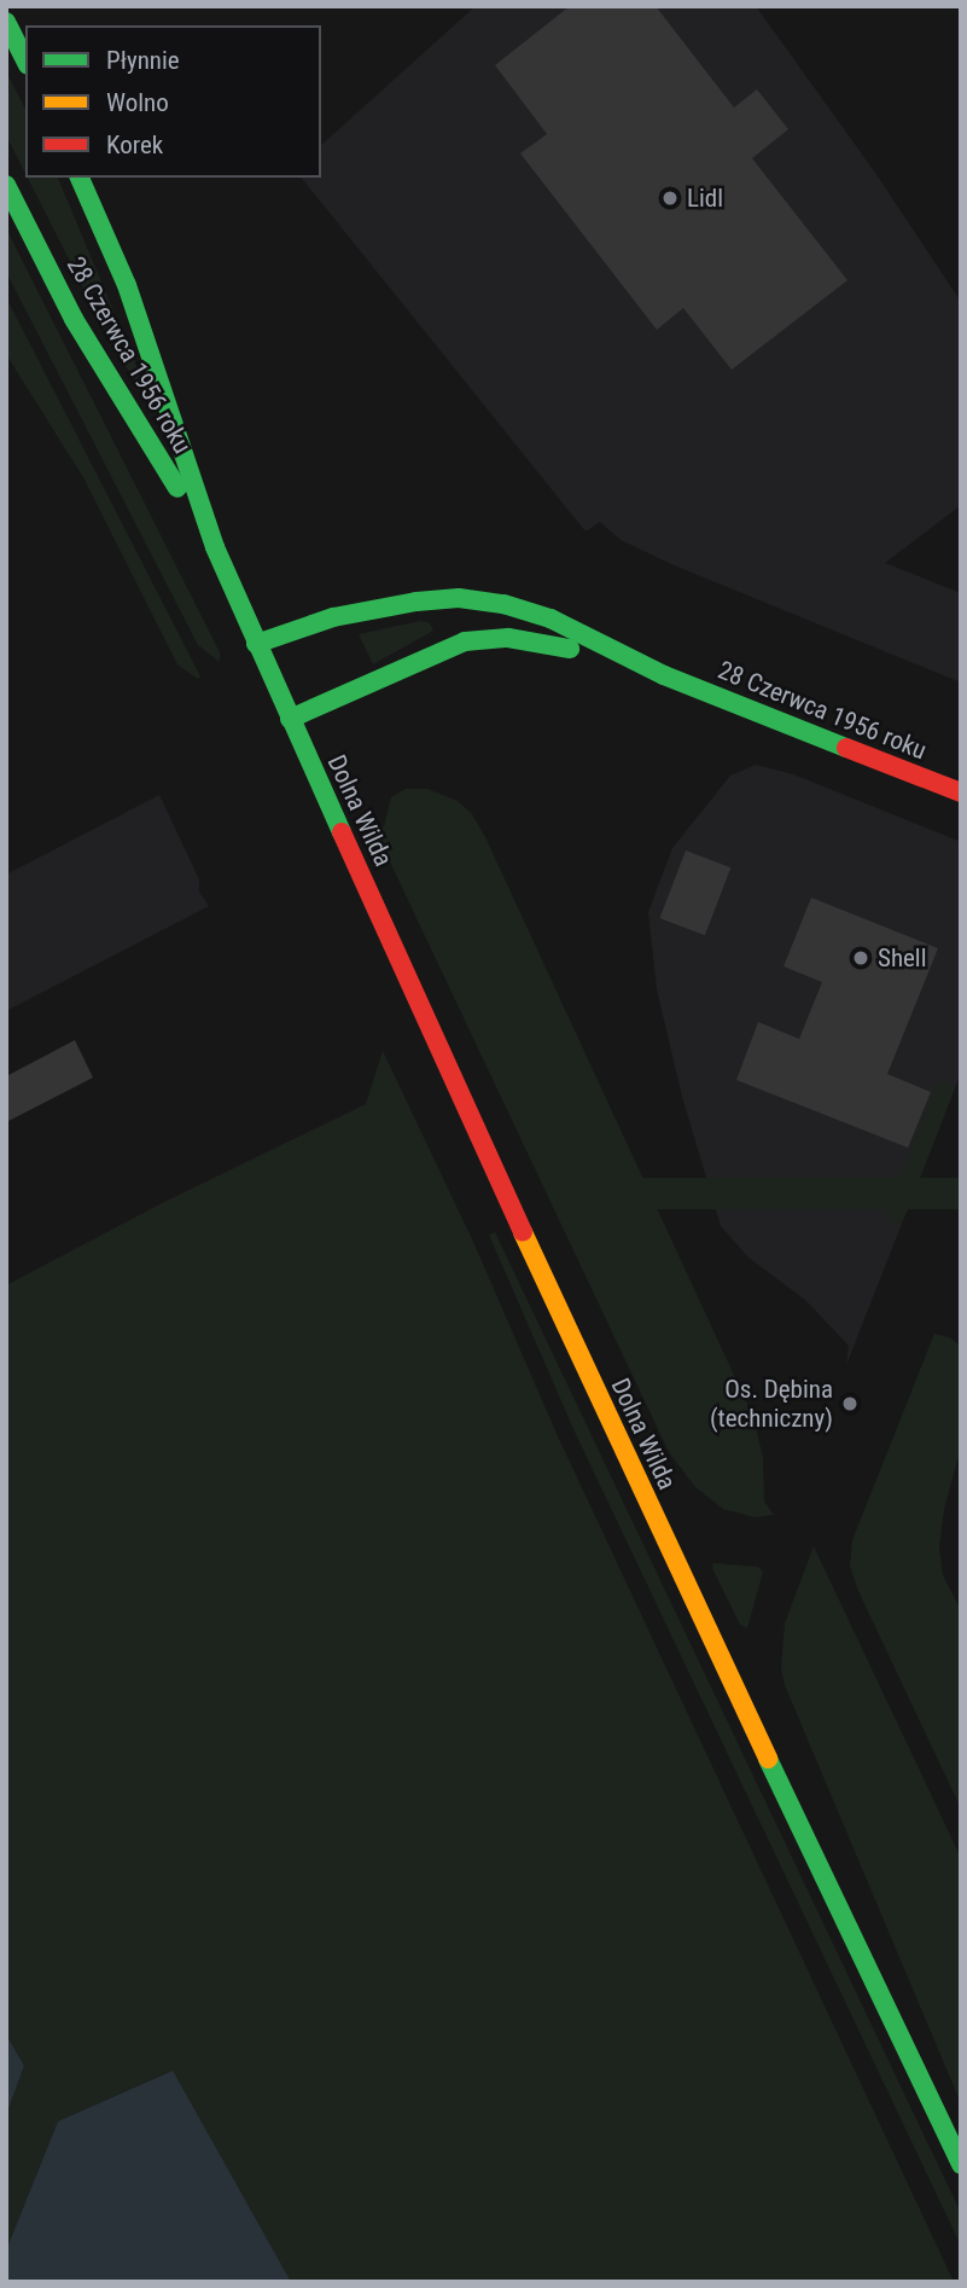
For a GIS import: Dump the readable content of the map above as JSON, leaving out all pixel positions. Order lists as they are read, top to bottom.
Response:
{
  "streets": {
    "main road": ["28 Czerwca 1956 roku", "Dolna Wilda"]
  },
  "crossings": [
    ["28 Czerwca 1956 roku", "Dolna Wilda"]
  ],
  "places": ["Lidl", "Shell", "Os. Dębina (techniczny)"],
  "legend": ["Płynnie", "Wolno", "Korek"]
}
